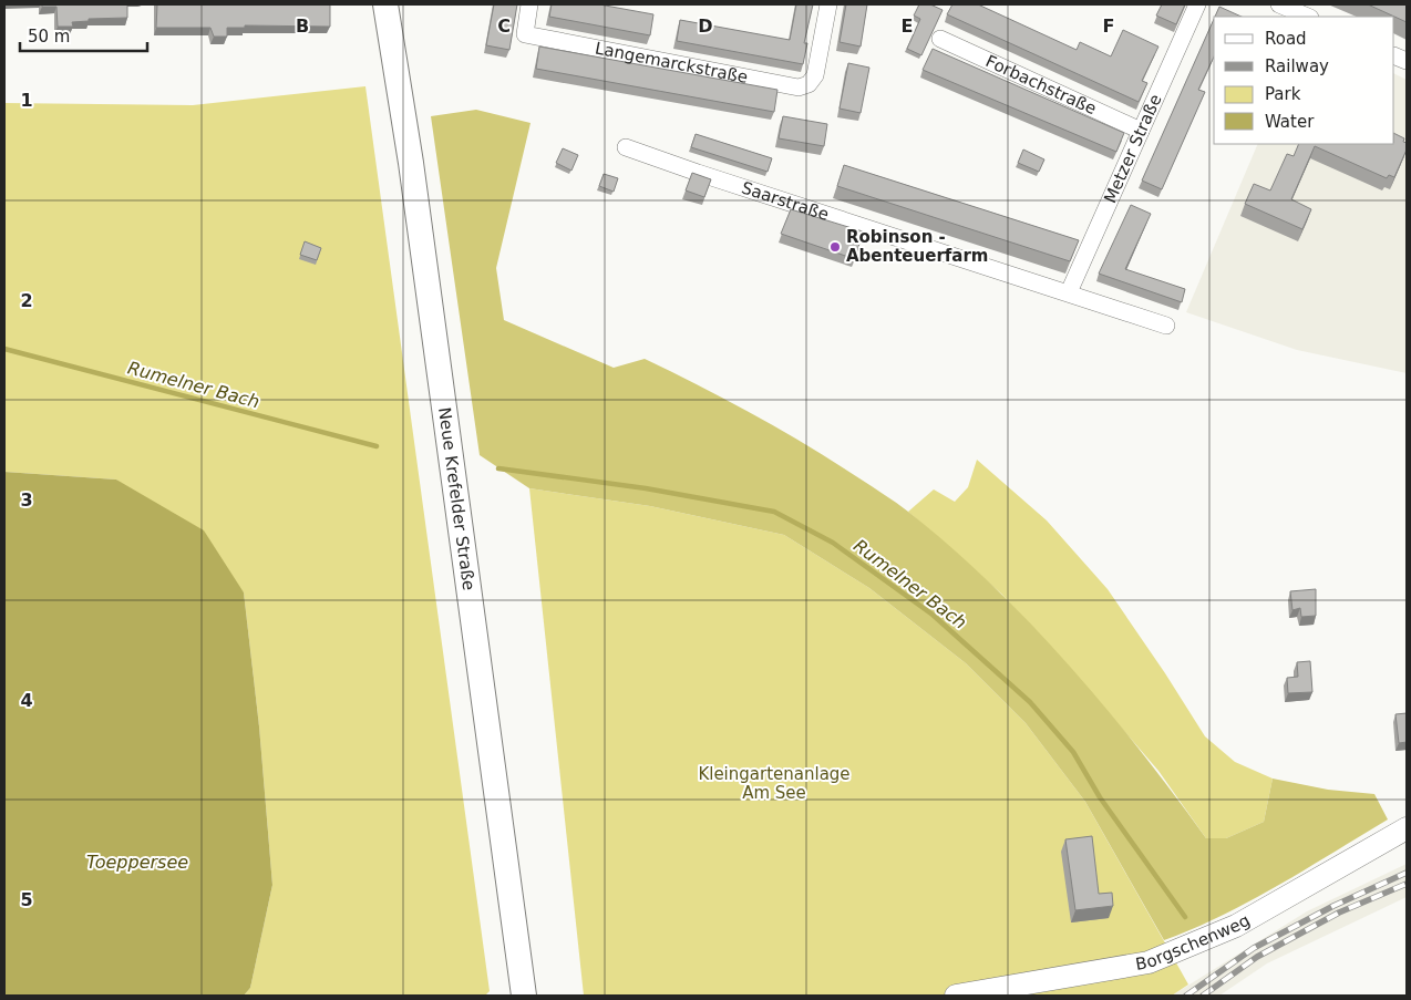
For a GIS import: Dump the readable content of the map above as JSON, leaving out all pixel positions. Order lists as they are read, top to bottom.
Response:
{
  "streets": {
    "main road": ["Neue Krefelder Straße"],
    "street": [
      "Langemarckstraße",
      "Forbachstraße",
      "Metzer Straße",
      "Saarstraße",
      "Borgschenweg"
    ]
  },
  "crossings": [
    ["Forbachstraße", "Metzer Straße"],
    ["Metzer Straße", "Saarstraße"]
  ],
  "water": ["Rumelner Bach", "Toeppersee"],
  "parks": ["Kleingartenanlage Am See"],
  "places": ["Robinson - Abenteuerfarm"],
  "legend": [
    "Road",
    "Railway",
    "Park",
    "Water"
  ],
  "scale_bar": "50 m",
  "grid": {
    "columns": [
      "B",
      "C",
      "D",
      "E",
      "F"
    ],
    "rows": [
      "1",
      "2",
      "3",
      "4",
      "5"
    ]
  }
}
